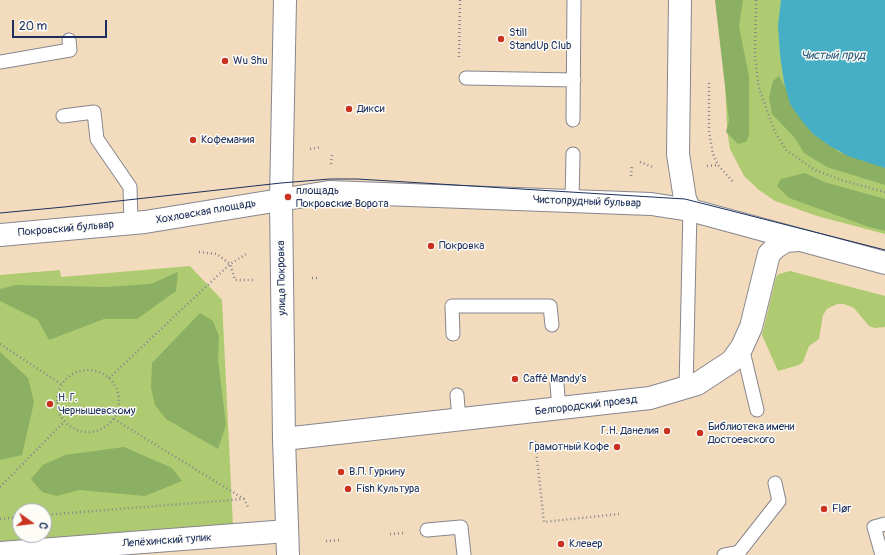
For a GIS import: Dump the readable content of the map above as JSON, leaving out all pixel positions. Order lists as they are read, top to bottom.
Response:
{
  "streets": {
    "main road": [
      "Чистопрудный бульвар",
      "Хохловская площадь",
      "Покровский бульвар",
      "улица Покровка",
      "Белгородский проезд",
      "Лепёхинский тупик"
    ]
  },
  "crossings": [
    ["Чистопрудный бульвар", "Хохловская площадь"],
    ["Чистопрудный бульвар", "улица Покровка"],
    ["Чистопрудный бульвар", "Белгородский проезд"],
    ["Хохловская площадь", "Покровский бульвар"],
    ["Хохловская площадь", "улица Покровка"],
    ["улица Покровка", "Белгородский проезд"],
    ["улица Покровка", "Лепёхинский тупик"]
  ],
  "water": ["Чистый пруд"],
  "places": [
    "Still StandUp Club",
    "Wu Shu",
    "Дикси",
    "Кофемания",
    "площадь Покровские Ворота",
    "Покровка",
    "Caffé Mandy’s",
    "Н. Г. Чернышевскому",
    "Г.Н. Данелия",
    "Библиотека имени Достоевского",
    "Грамотный Кофе",
    "В.П. Гуркину",
    "Fish Культура",
    "Flør",
    "Клевер"
  ],
  "scale_bar": "20 m",
  "north": "right"
}
